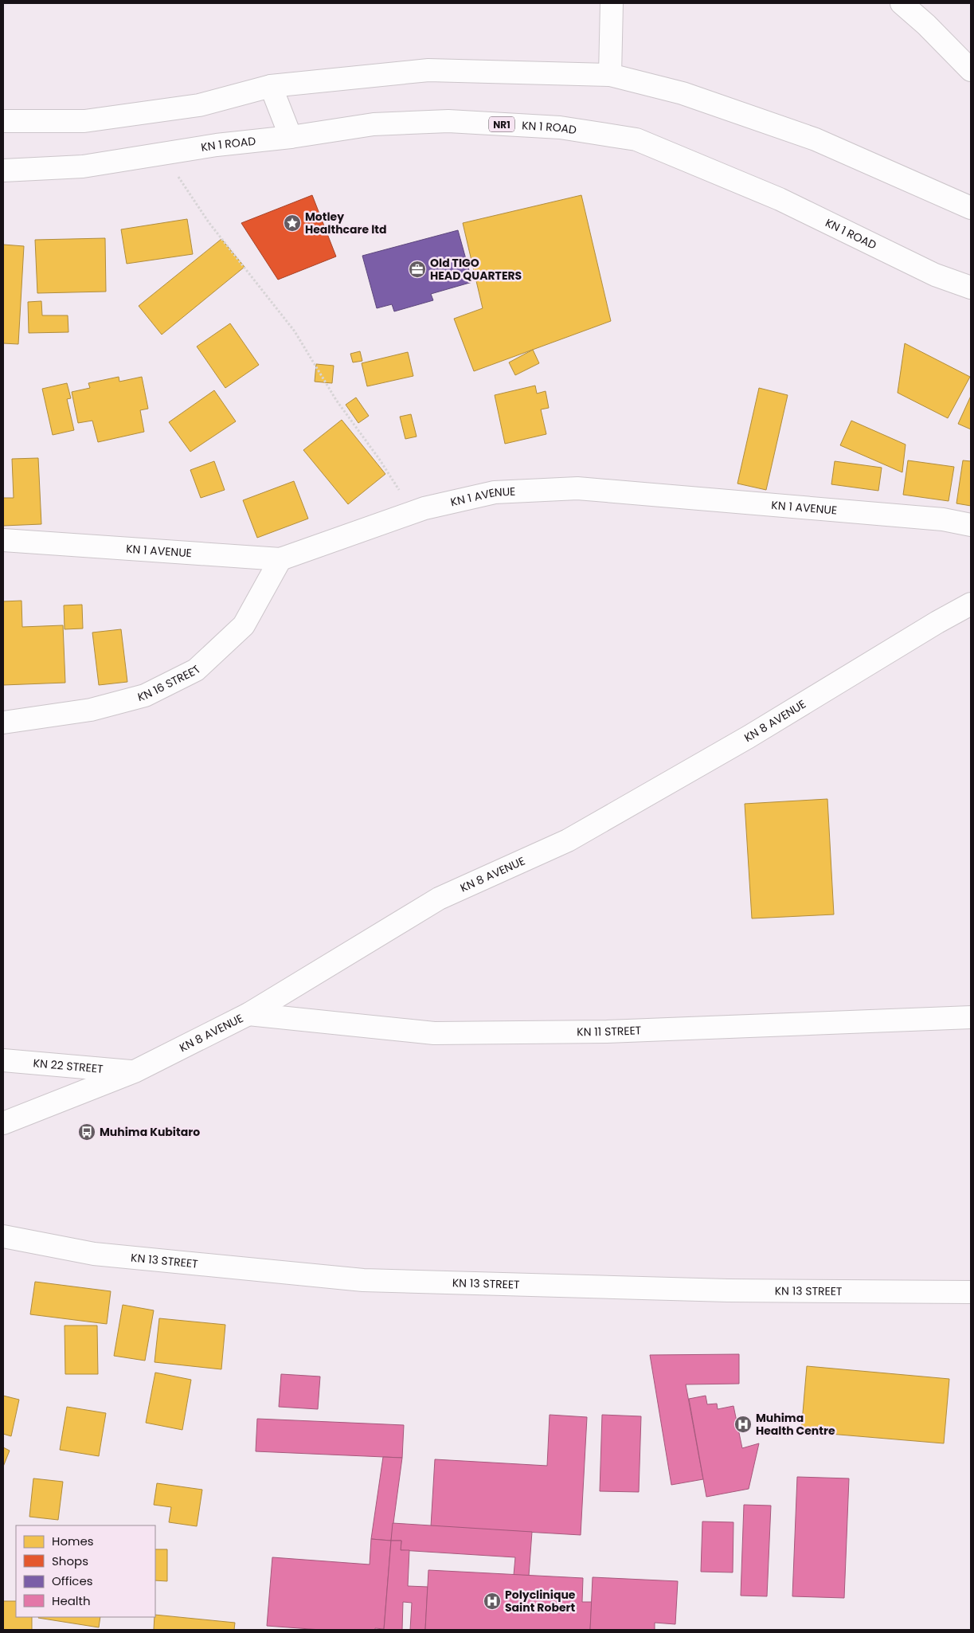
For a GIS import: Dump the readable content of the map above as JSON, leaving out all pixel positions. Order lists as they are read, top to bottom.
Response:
{
  "streets": {
    "main road": [
      "NR1",
      "KN 1 ROAD",
      "KN 1 AVENUE",
      "KN 16 STREET",
      "KN 8 AVENUE",
      "KN 11 STREET",
      "KN 22 STREET",
      "KN 13 STREET"
    ]
  },
  "crossings": [
    ["KN 1 AVENUE", "KN 16 STREET"],
    ["KN 8 AVENUE", "KN 11 STREET"],
    ["KN 8 AVENUE", "KN 22 STREET"]
  ],
  "places": {
    "place": ["Motley Healthcare ltd"],
    "office": ["Old TIGO HEAD QUARTERS"],
    "bus stop": ["Muhima Kubitaro"],
    "hospital": ["Muhima Health Centre", "Polyclinique Saint Robert"]
  },
  "legend": [
    "Homes",
    "Shops",
    "Offices",
    "Health"
  ]
}
